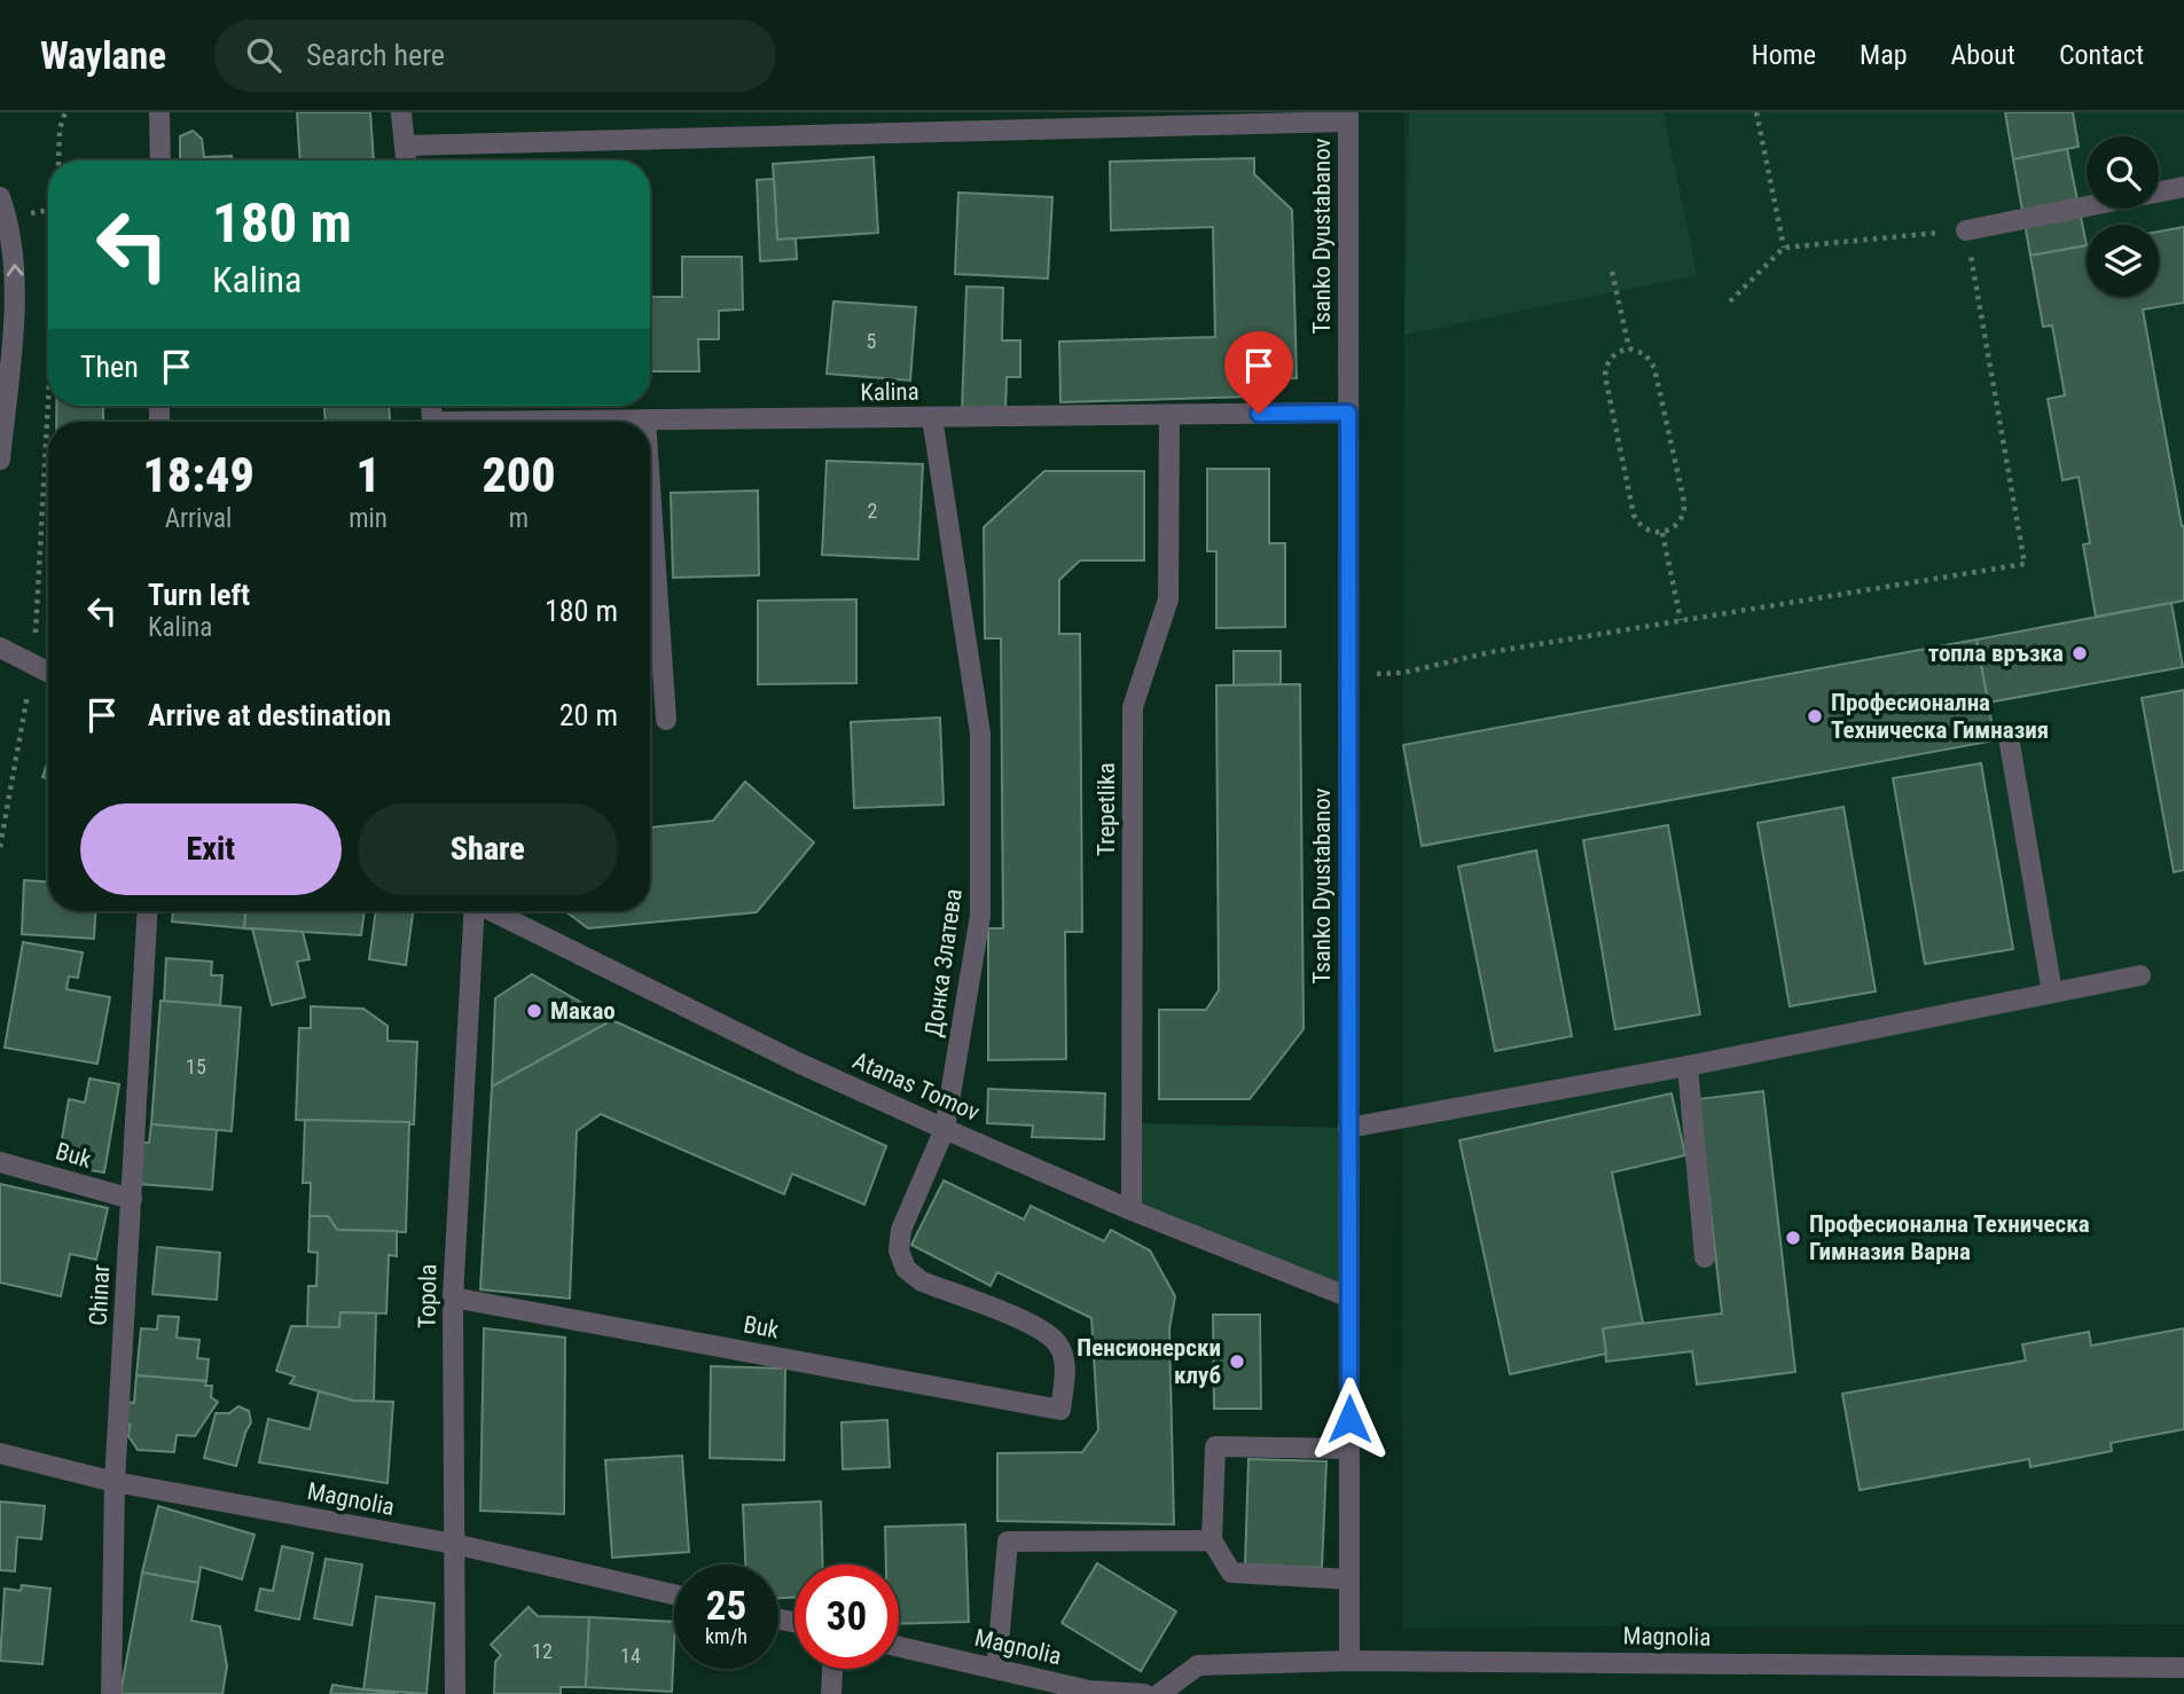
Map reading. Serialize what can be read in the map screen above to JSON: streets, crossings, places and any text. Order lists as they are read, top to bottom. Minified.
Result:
{"streets":{"street":["Tsanko Dyustabanov","Kalina","Trepetlika","Донка Златева","Atanas Tomov","Buk","Chinar","Topola","Magnolia"]},"crossings":[["Tsanko Dyustabanov","Kalina"],["Tsanko Dyustabanov","Atanas Tomov"],["Tsanko Dyustabanov","Magnolia"],["Kalina","Trepetlika"],["Kalina","Донка Златева"],["Trepetlika","Atanas Tomov"],["Донка Златева","Atanas Tomov"],["Донка Златева","Buk"],["Buk","Chinar"],["Buk","Topola"],["Chinar","Magnolia"],["Topola","Magnolia"]],"places":["топла връзка","Професионална Техническа Гимназия","Макао","Професионална Техническа Гимназия Варна","Пенсионерски клуб"],"house_numbers":["5","2","15","12","14"],"page":{"header":"Waylane","search":"Search here","nav":["Home","Map","About","Contact"],"turn":["180 m","Kalina"],"then":"Then","eta":["18:49","Arrival","1","min","200","m"],"list":[{"name":"Turn left","note":"Kalina","value":"180 m"},{"name":"Arrive at destination","value":"20 m"}],"buttons":["Exit","Share"],"speed":"25 km/h","limit":"30"}}
